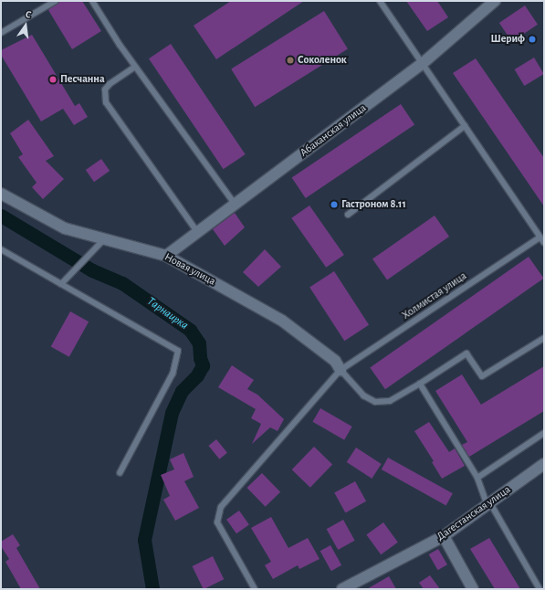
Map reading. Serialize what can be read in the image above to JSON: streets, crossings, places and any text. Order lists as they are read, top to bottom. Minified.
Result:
{"streets":{"street":["Абаканская улица","Новая улица","Дагестанская улица"],"lane":["Холмистая улица"]},"crossings":[["Абаканская улица","Новая улица"],["Новая улица","Холмистая улица"]],"water":["Тарнаирка"],"places":["Шериф","Соколенок","Песчанна","Гастроном 8.11"],"north":"top"}
